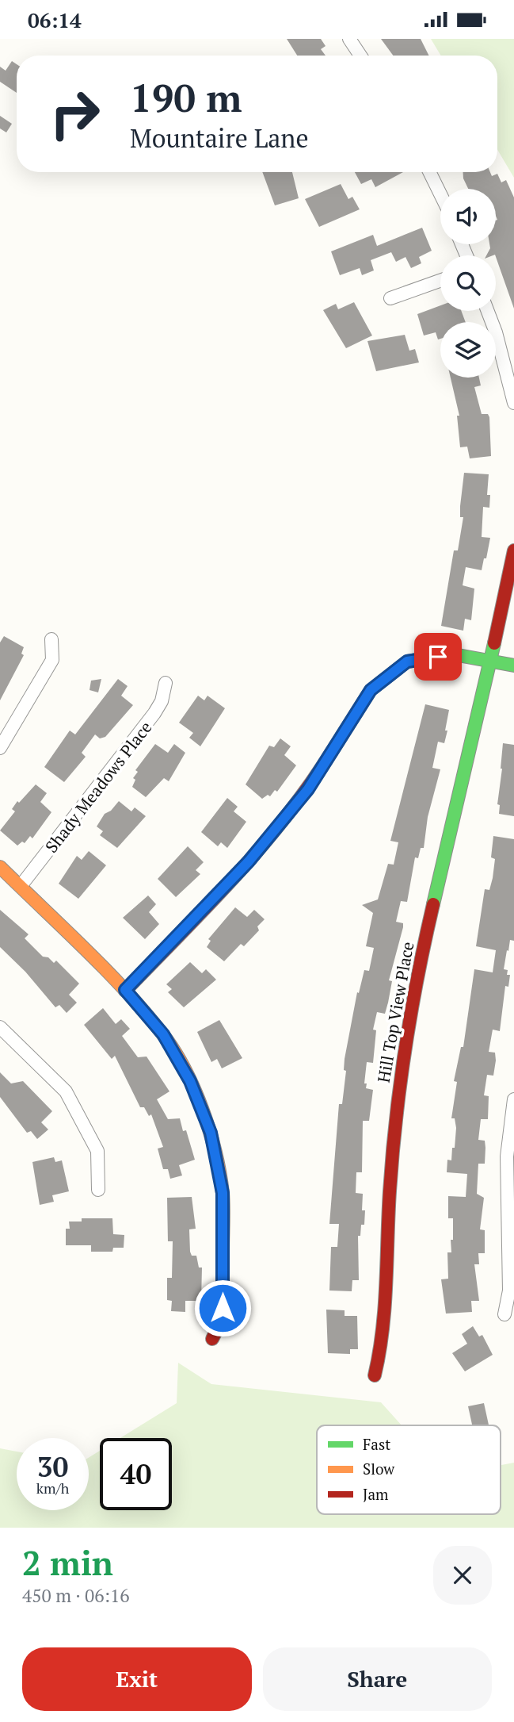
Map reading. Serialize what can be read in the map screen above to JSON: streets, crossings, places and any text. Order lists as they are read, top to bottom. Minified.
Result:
{"streets":{"street":["Shady Meadows Place","Hill Top View Place"]},"legend":["Fast","Slow","Jam"],"page":{"status":"06:14","turn":["190 m","Mountaire Lane"],"speed":"30 km/h","limit":"40","heading":["2 min","450 m · 06:16"],"buttons":["Exit","Share"]}}
